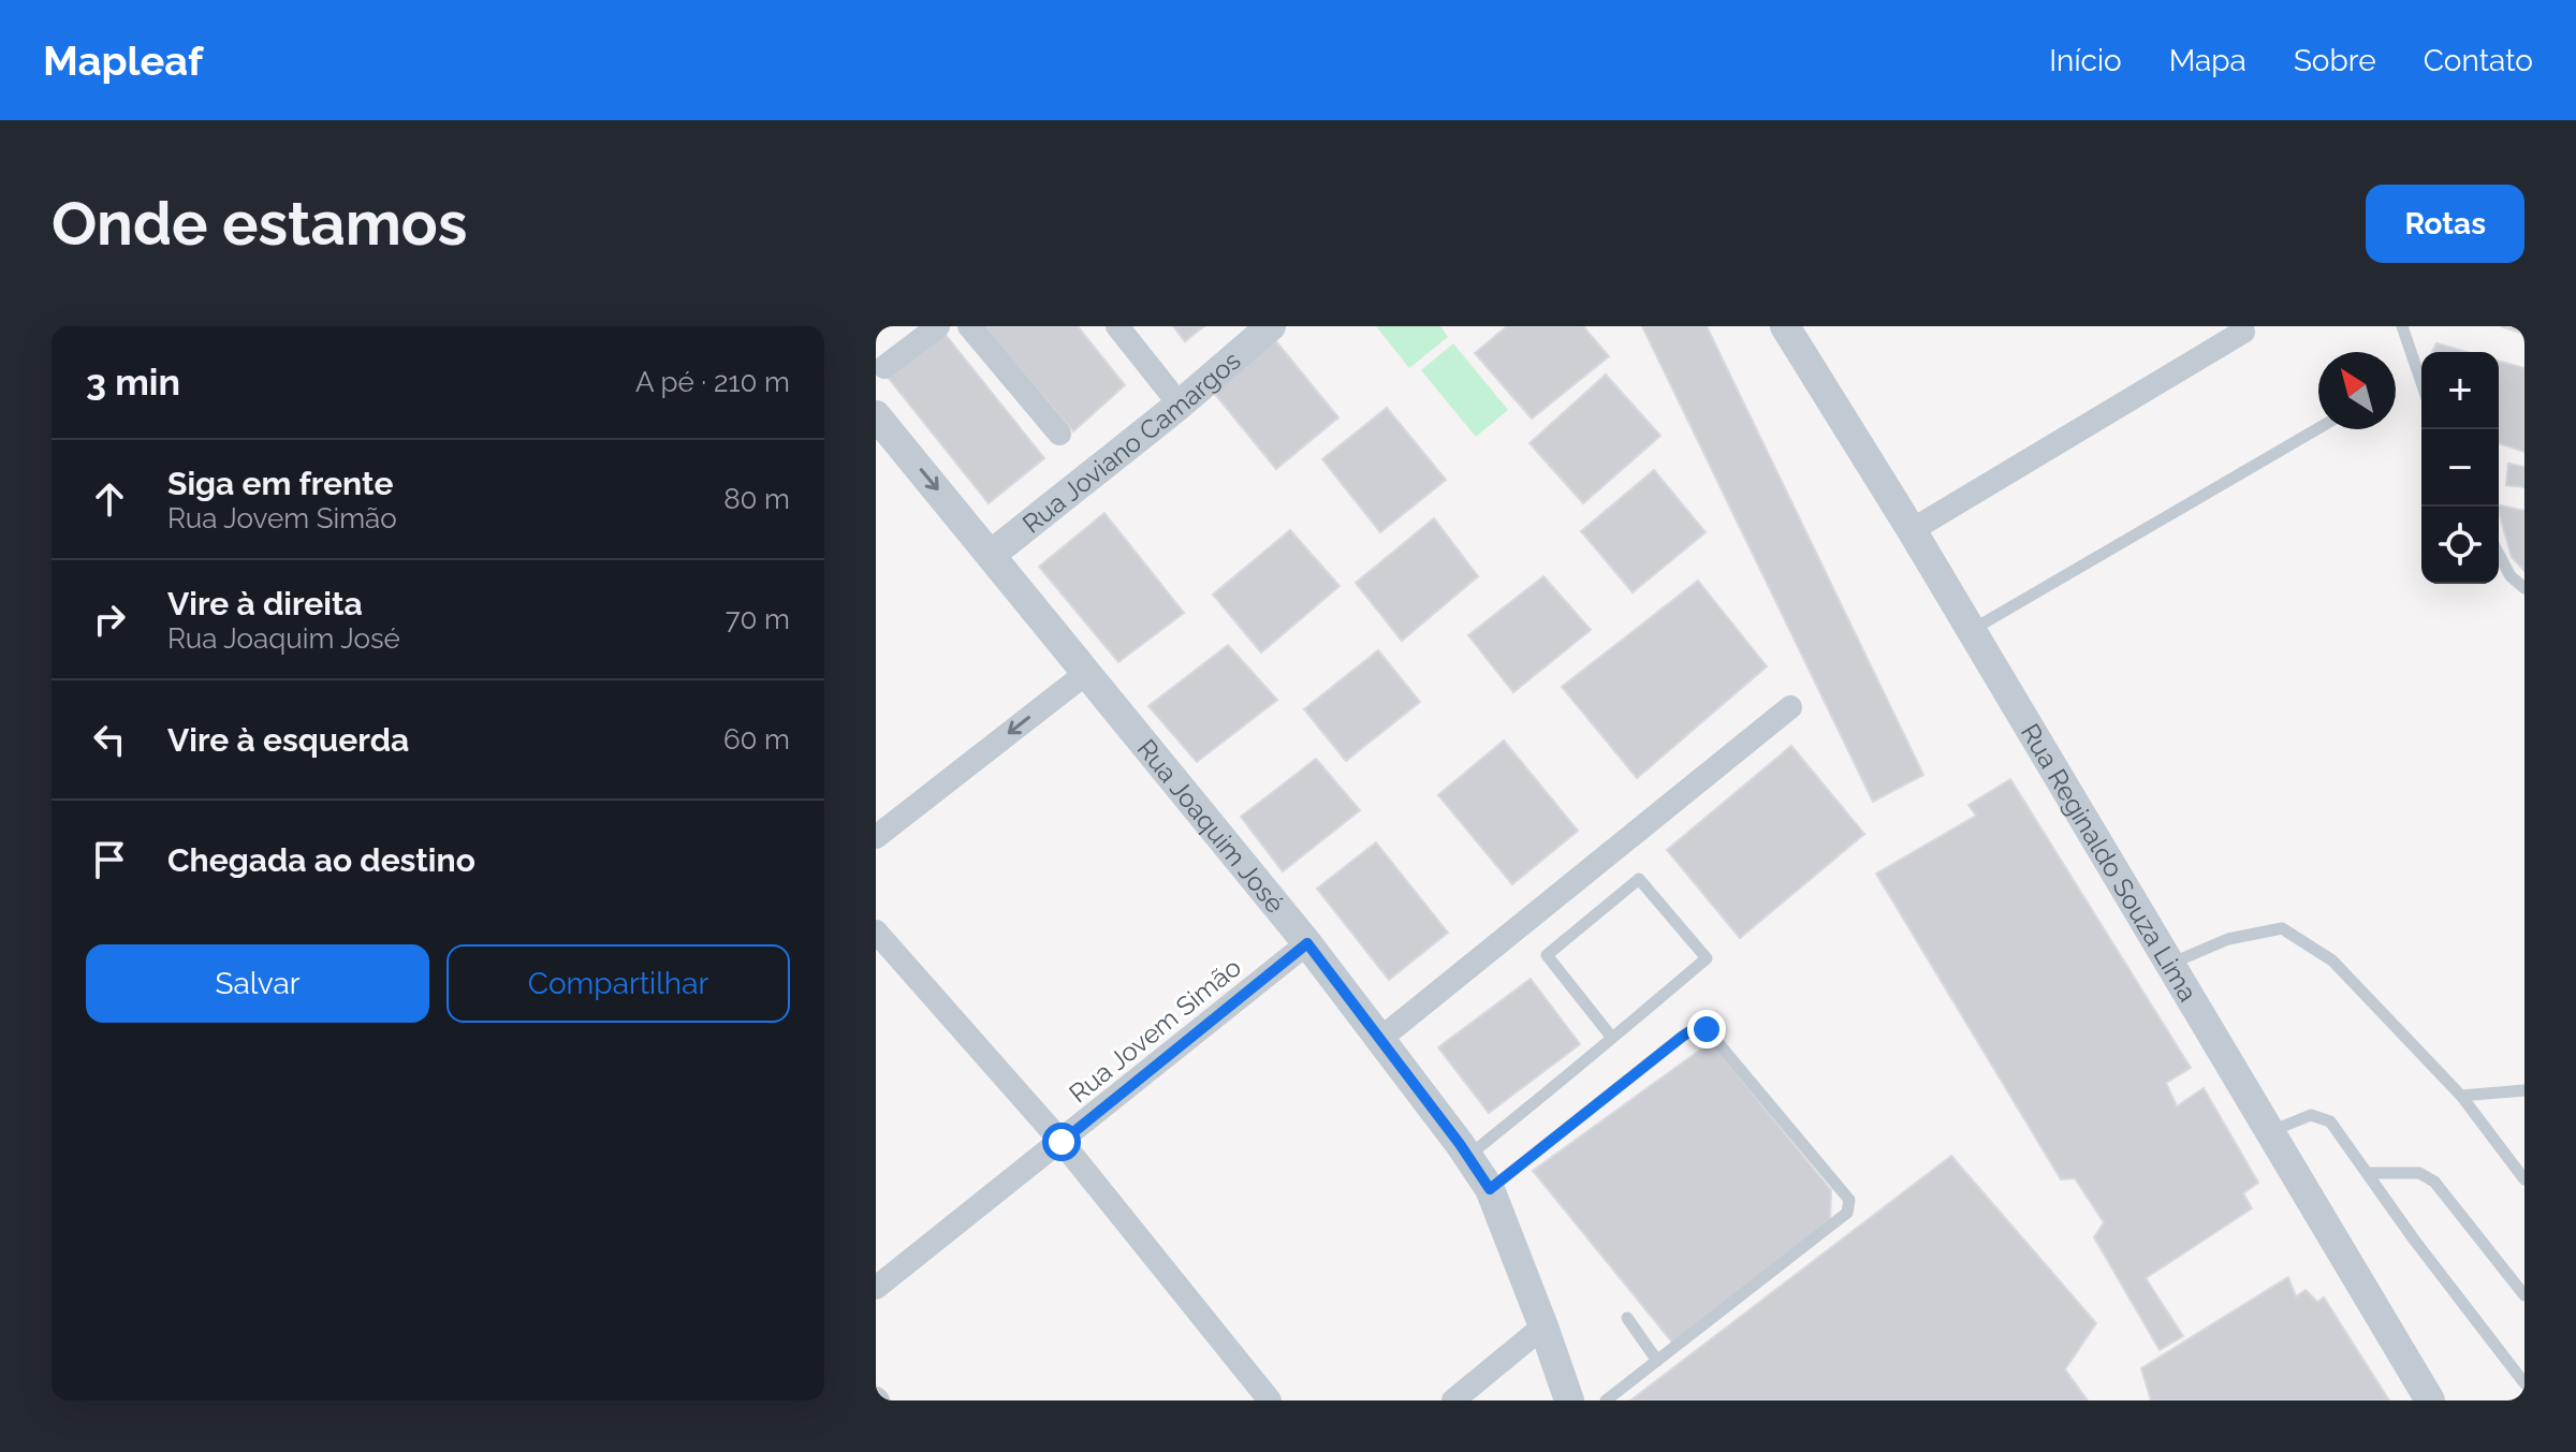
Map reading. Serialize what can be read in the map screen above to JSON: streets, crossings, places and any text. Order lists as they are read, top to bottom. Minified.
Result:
{"streets":{"street":["Rua Joviano Camargos","Rua Joaquim José","Rua Reginaldo Souza Lima","Rua Jovem Simão"]},"crossings":[["Rua Joviano Camargos","Rua Joaquim José"],["Rua Joaquim José","Rua Jovem Simão"]],"north":"top left","page":{"header":"Mapleaf","nav":["Início","Mapa","Sobre","Contato"],"buttons":["Rotas",["Salvar","Compartilhar"]],"title":"Onde estamos","heading":["3 min","A pé · 210 m"],"map_buttons":["+","−"],"list":[["Siga em frente","Rua Jovem Simão","80 m"],["Vire à direita","Rua Joaquim José","70 m"],["Vire à esquerda","60 m"],"Chegada ao destino"]}}
